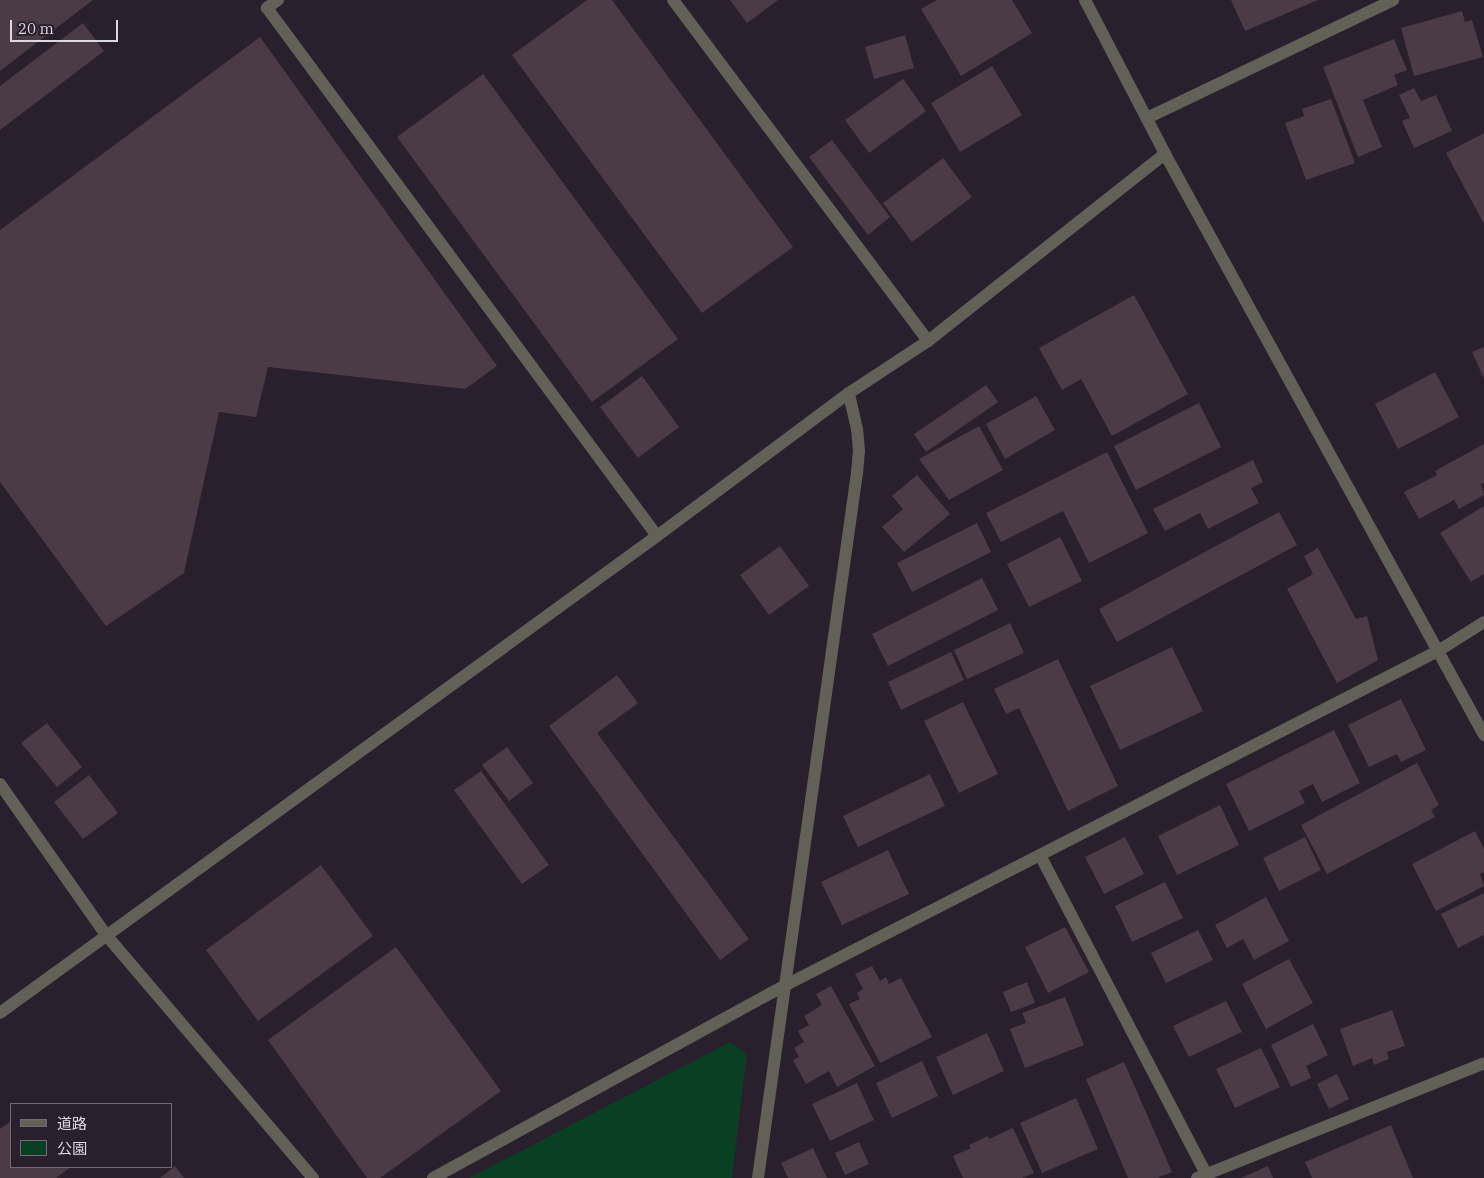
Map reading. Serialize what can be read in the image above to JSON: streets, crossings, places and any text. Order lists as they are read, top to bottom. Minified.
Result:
{"legend":["道路","公園"],"scale_bar":"20 m"}
